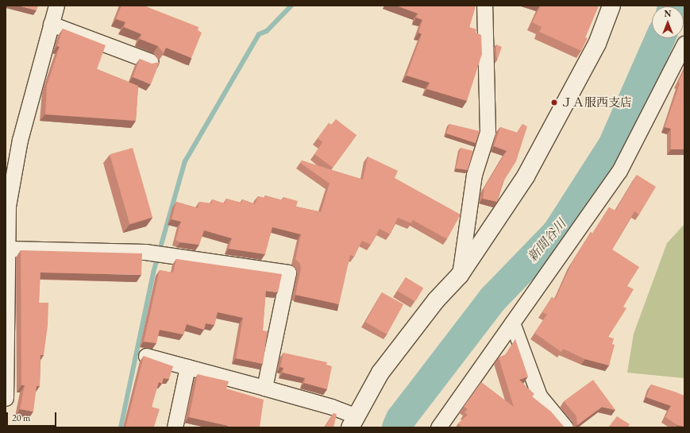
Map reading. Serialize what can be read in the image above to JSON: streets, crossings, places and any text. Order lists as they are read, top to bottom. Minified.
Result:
{"water":["新間谷川"],"places":["ＪＡ服西支店"],"scale_bar":"20 m","north":"top"}
